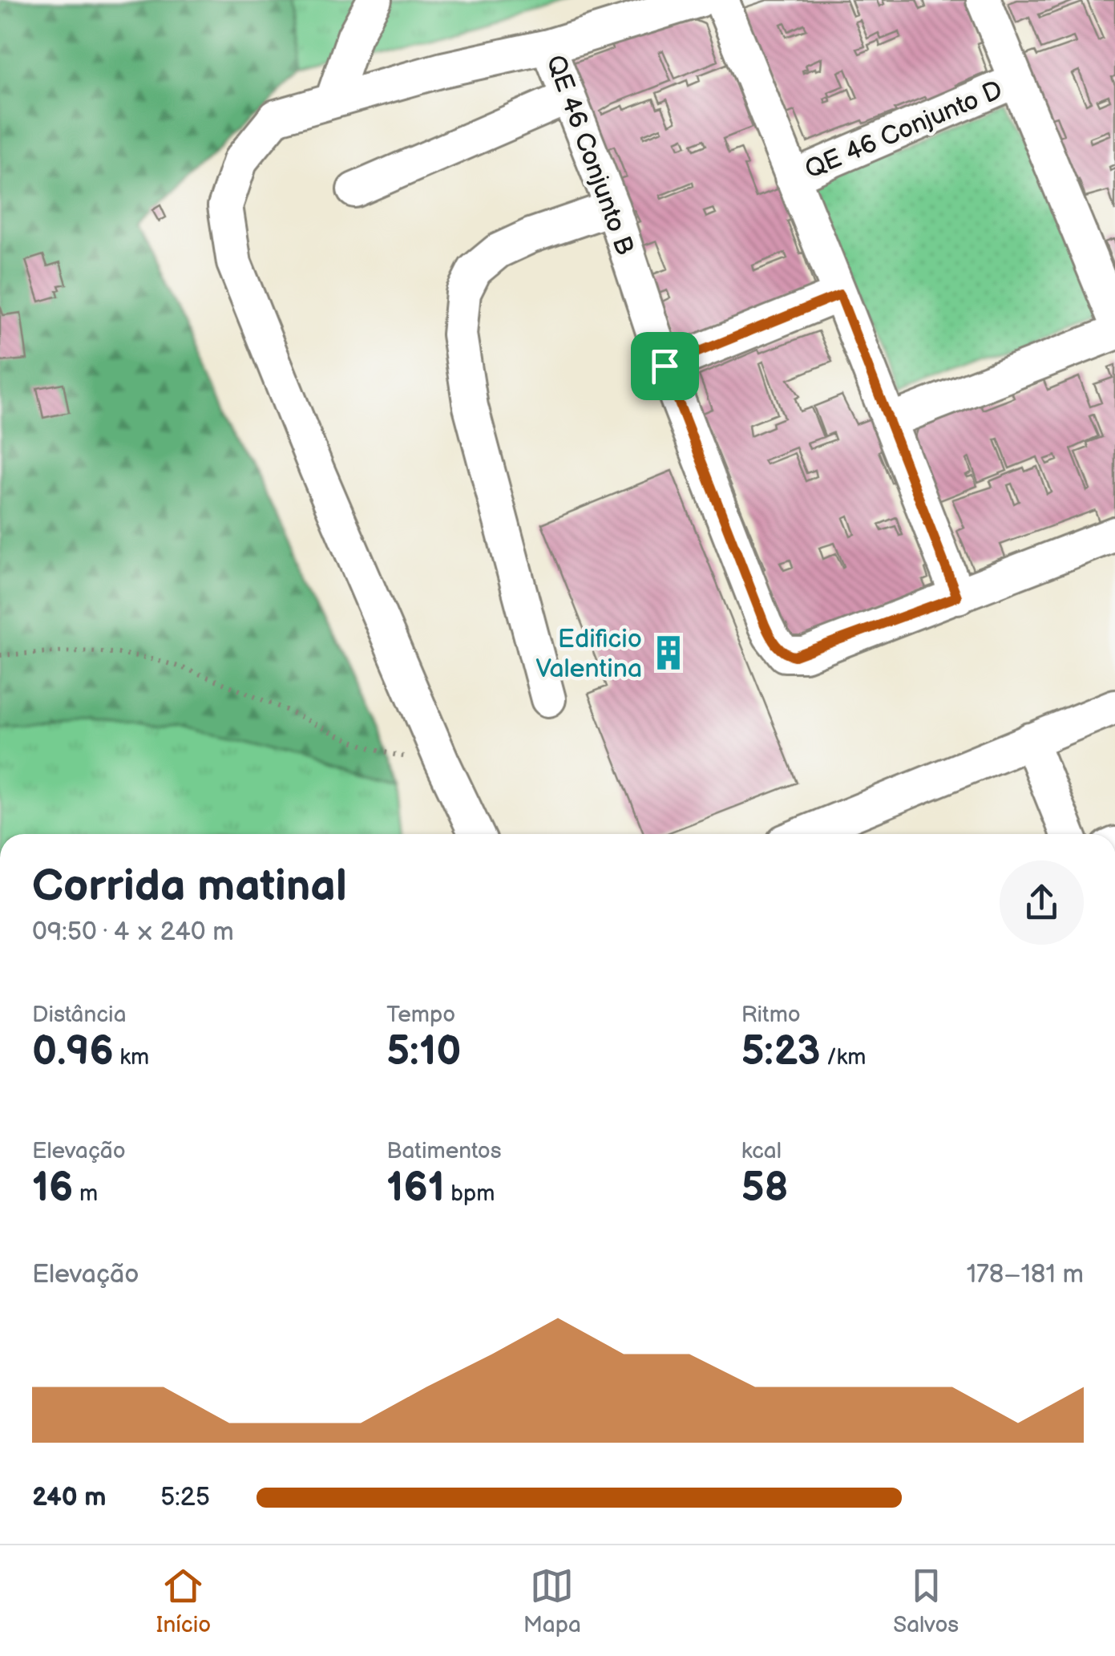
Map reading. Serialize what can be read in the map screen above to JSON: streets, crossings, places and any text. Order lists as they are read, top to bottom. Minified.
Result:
{"streets":{"street":["QE 46 Conjunto D","QE 46 Conjunto B"]},"places":{"building":["Edificio Valentina"]},"page":{"heading":["Corrida matinal","09:50 · 4 × 240 m"],"stats":[["Distância","0.96 km"],["Tempo","5:10"],["Ritmo","5:23 /km"],["Elevação","16 m"],["Batimentos","161 bpm"],["kcal","58"]],"chart":["Elevação","178–181 m"],"list":[{"name":"240 m","note":"5:25"}],"tabs":["Início","Mapa","Salvos"]}}
